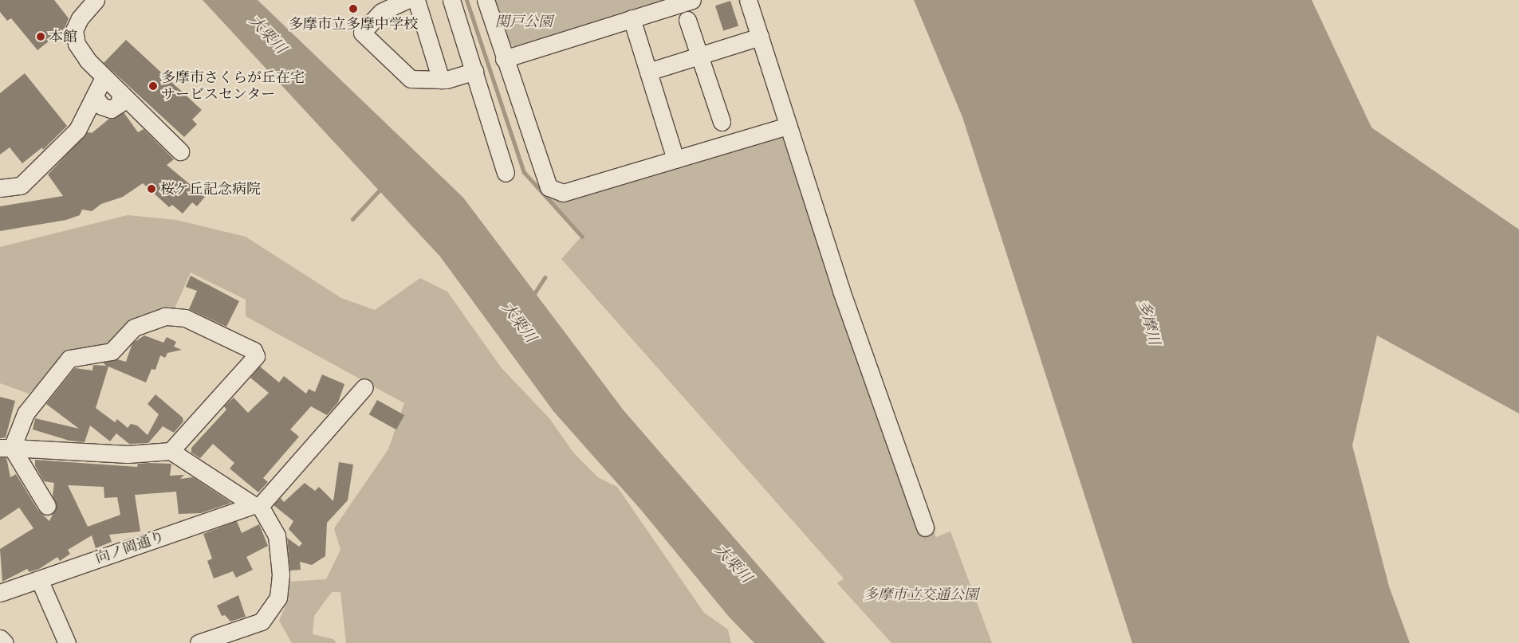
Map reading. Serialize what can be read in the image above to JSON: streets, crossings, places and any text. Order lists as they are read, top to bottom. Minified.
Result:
{"streets":{"street":["向ノ岡通り"]},"water":["大栗川","多摩川"],"parks":["関戸公園","多摩市立交通公園"],"places":["多摩市立多摩中学校","本館","多摩市さくらが丘在宅 サービスセンター","桜ケ丘記念病院"]}
